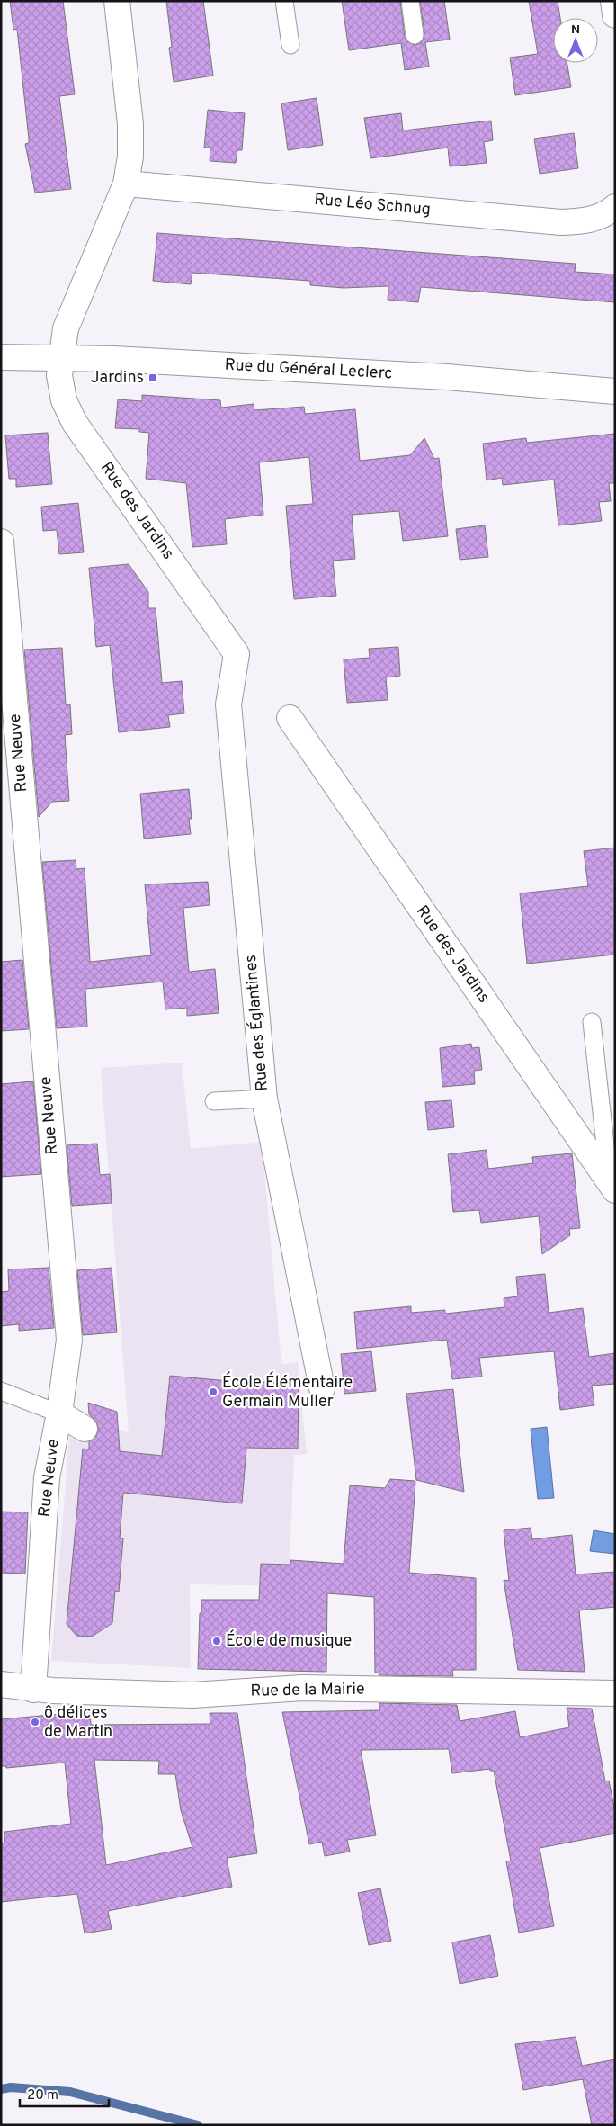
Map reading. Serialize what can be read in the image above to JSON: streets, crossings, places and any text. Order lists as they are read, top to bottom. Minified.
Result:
{"streets":{"street":["Rue Léo Schnug","Rue du Général Leclerc","Rue des Jardins","Rue Neuve","Rue des Églantines","Rue de la Mairie"]},"crossings":[["Rue Léo Schnug","Rue des Jardins"],["Rue du Général Leclerc","Rue des Jardins"],["Rue des Jardins","Rue des Églantines"],["Rue Neuve","Rue de la Mairie"]],"places":{"transit":["Jardins"],"other":["École Élémentaire Germain Muller","École de musique","ô délices de Martin"]},"scale_bar":"20 m","north":"top"}
